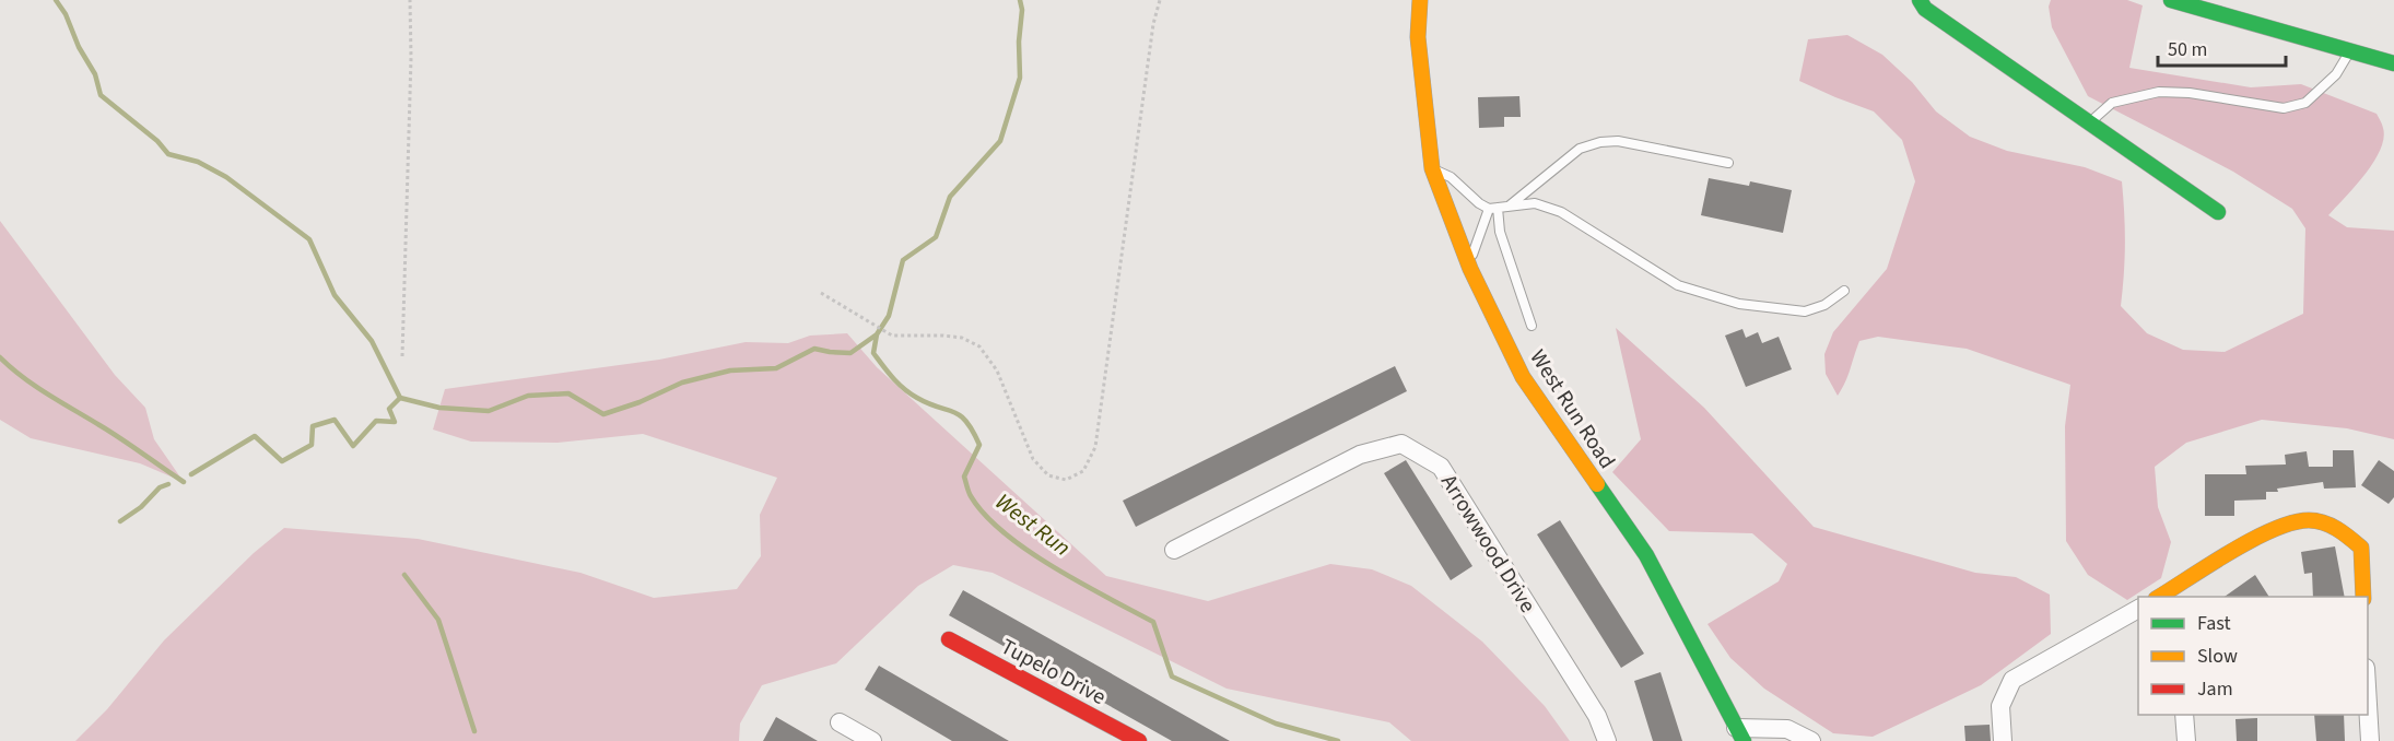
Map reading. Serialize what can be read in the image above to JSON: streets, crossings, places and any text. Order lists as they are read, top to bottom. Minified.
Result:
{"streets":{"street":["West Run Road","Arrowwood Drive","Tupelo Drive"]},"water":["West Run"],"legend":["Fast","Slow","Jam"],"scale_bar":"50 m"}
